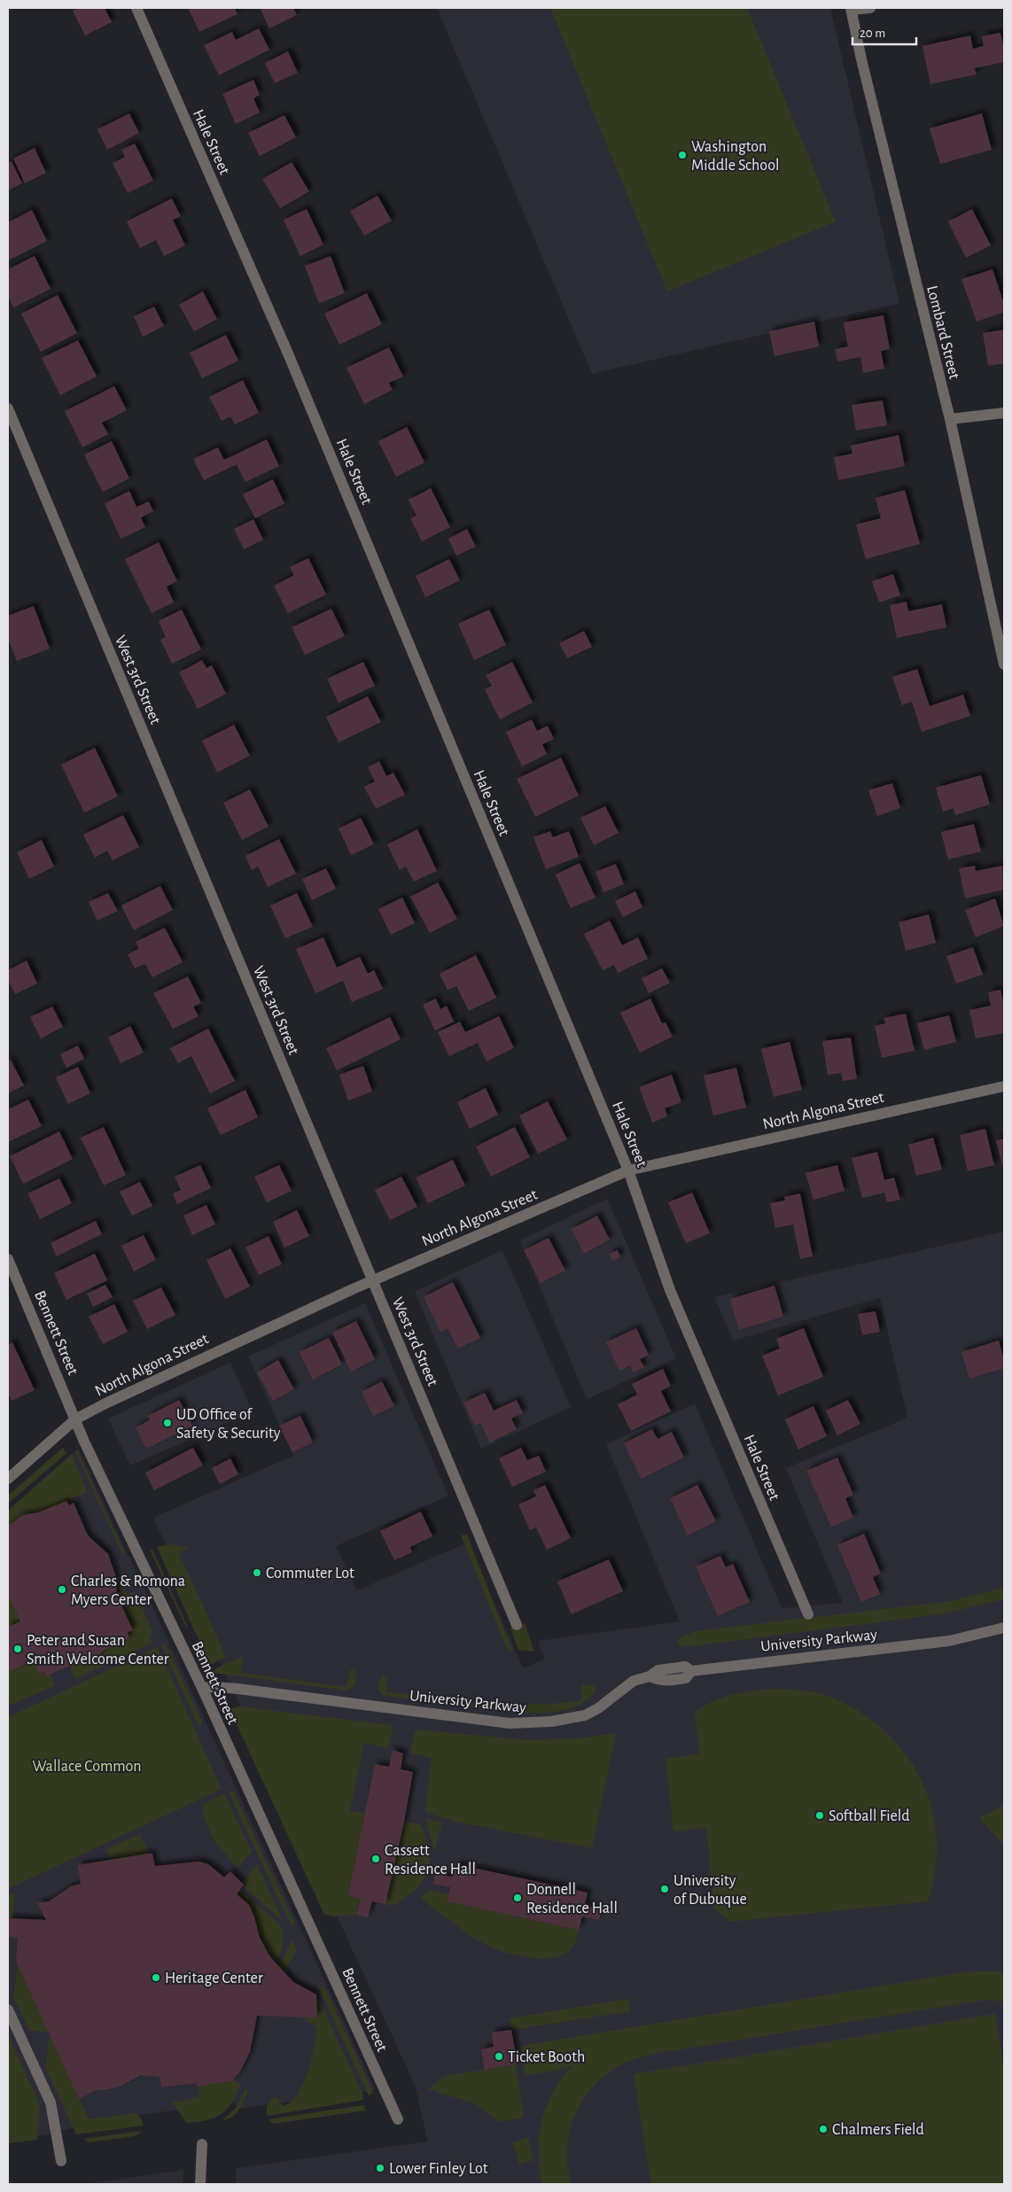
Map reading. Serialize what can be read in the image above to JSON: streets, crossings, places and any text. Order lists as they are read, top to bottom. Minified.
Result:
{"streets":{"street":["Hale Street","Lombard Street","West 3rd Street","North Algona Street","Bennett Street","University Parkway"]},"crossings":[["Hale Street","North Algona Street"],["West 3rd Street","North Algona Street"],["North Algona Street","Bennett Street"],["Bennett Street","University Parkway"]],"parks":["Wallace Common"],"places":["Washington Middle School","UD Office of Safety & Security","Commuter Lot","Charles & Romona Myers Center","Peter and Susan Smith Welcome Center","Softball Field","Cassett Residence Hall","University of Dubuque","Donnell Residence Hall","Heritage Center","Ticket Booth","Chalmers Field","Lower Finley Lot"],"scale_bar":"20 m"}
